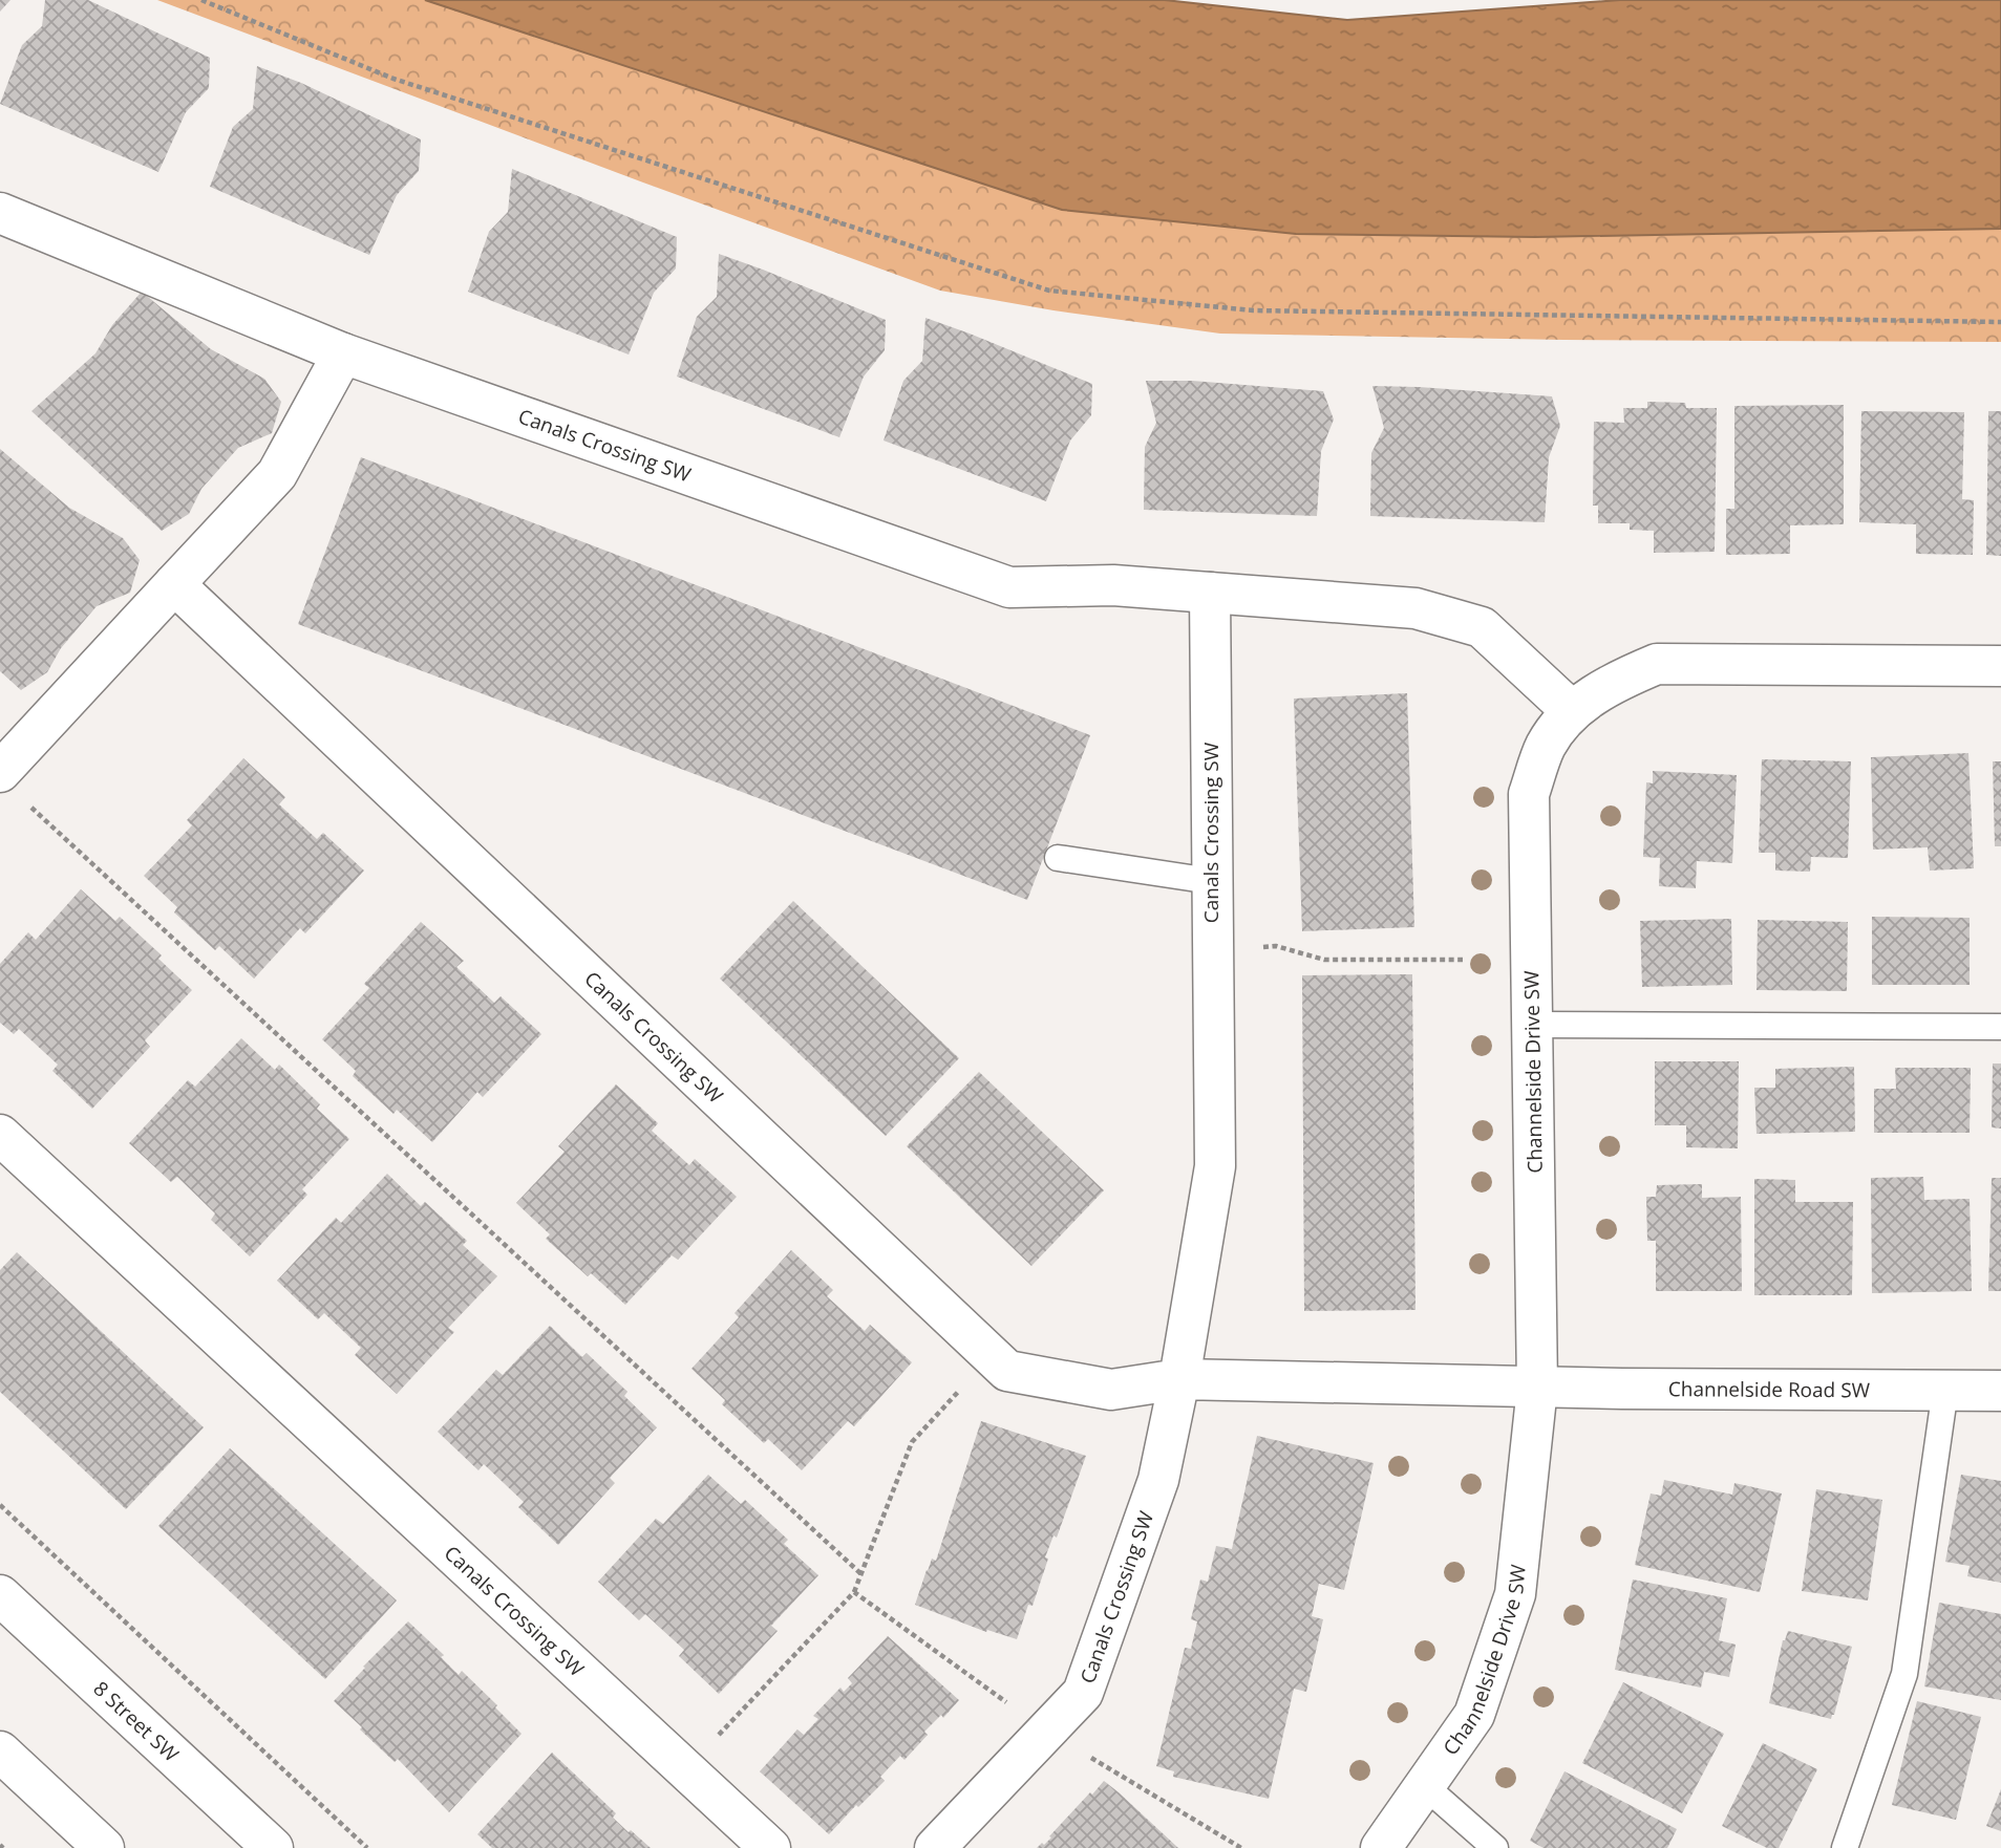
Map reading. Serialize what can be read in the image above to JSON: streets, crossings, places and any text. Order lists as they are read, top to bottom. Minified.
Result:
{"streets":{"street":["Canals Crossing SW","Channelside Drive SW","Channelside Road SW","8 Street SW"]},"crossings":[["Canals Crossing SW","Channelside Drive SW"],["Canals Crossing SW","Channelside Road SW"],["Channelside Drive SW","Channelside Road SW"]]}
